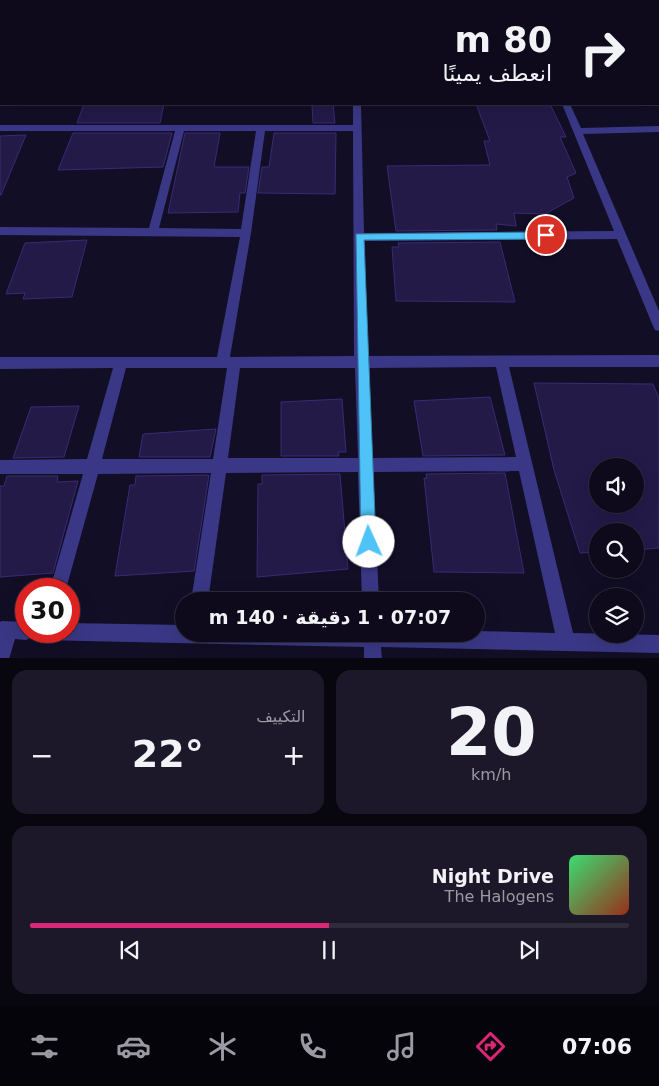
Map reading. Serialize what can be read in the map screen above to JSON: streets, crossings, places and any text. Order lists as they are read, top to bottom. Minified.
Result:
{"page":{"turn":["80 m","انعطف يمينًا"],"limit":"30","trip":"07:07 · 1 دقيقة · 140 m","tile":[["20","km/h"],"التكييف"],"heat":["−","22°","+"],"song":["Night Drive","The Halogens"],"tabs":"07:06"}}
